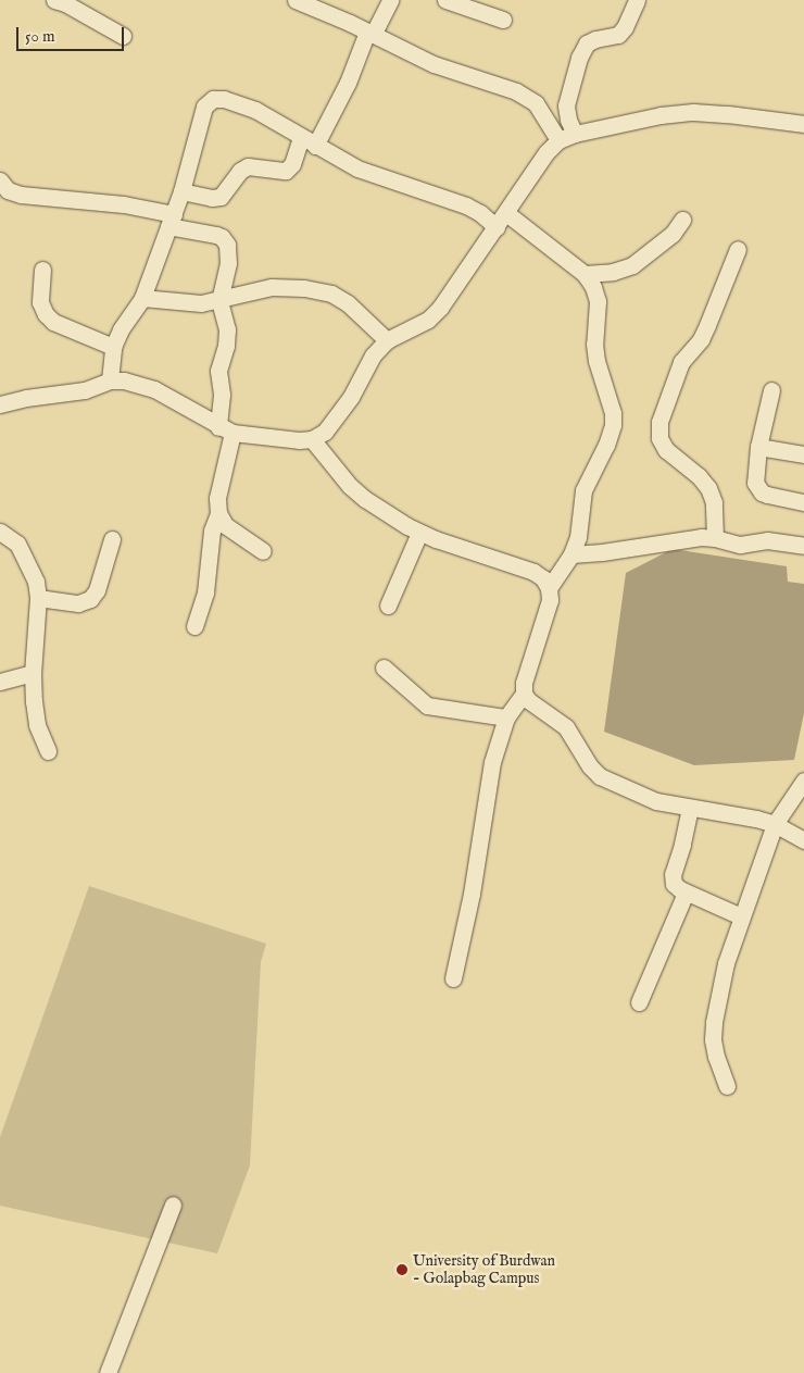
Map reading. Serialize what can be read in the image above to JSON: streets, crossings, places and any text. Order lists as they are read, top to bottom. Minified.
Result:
{"places":["University of Burdwan - Golapbag Campus"],"scale_bar":"50 m"}
